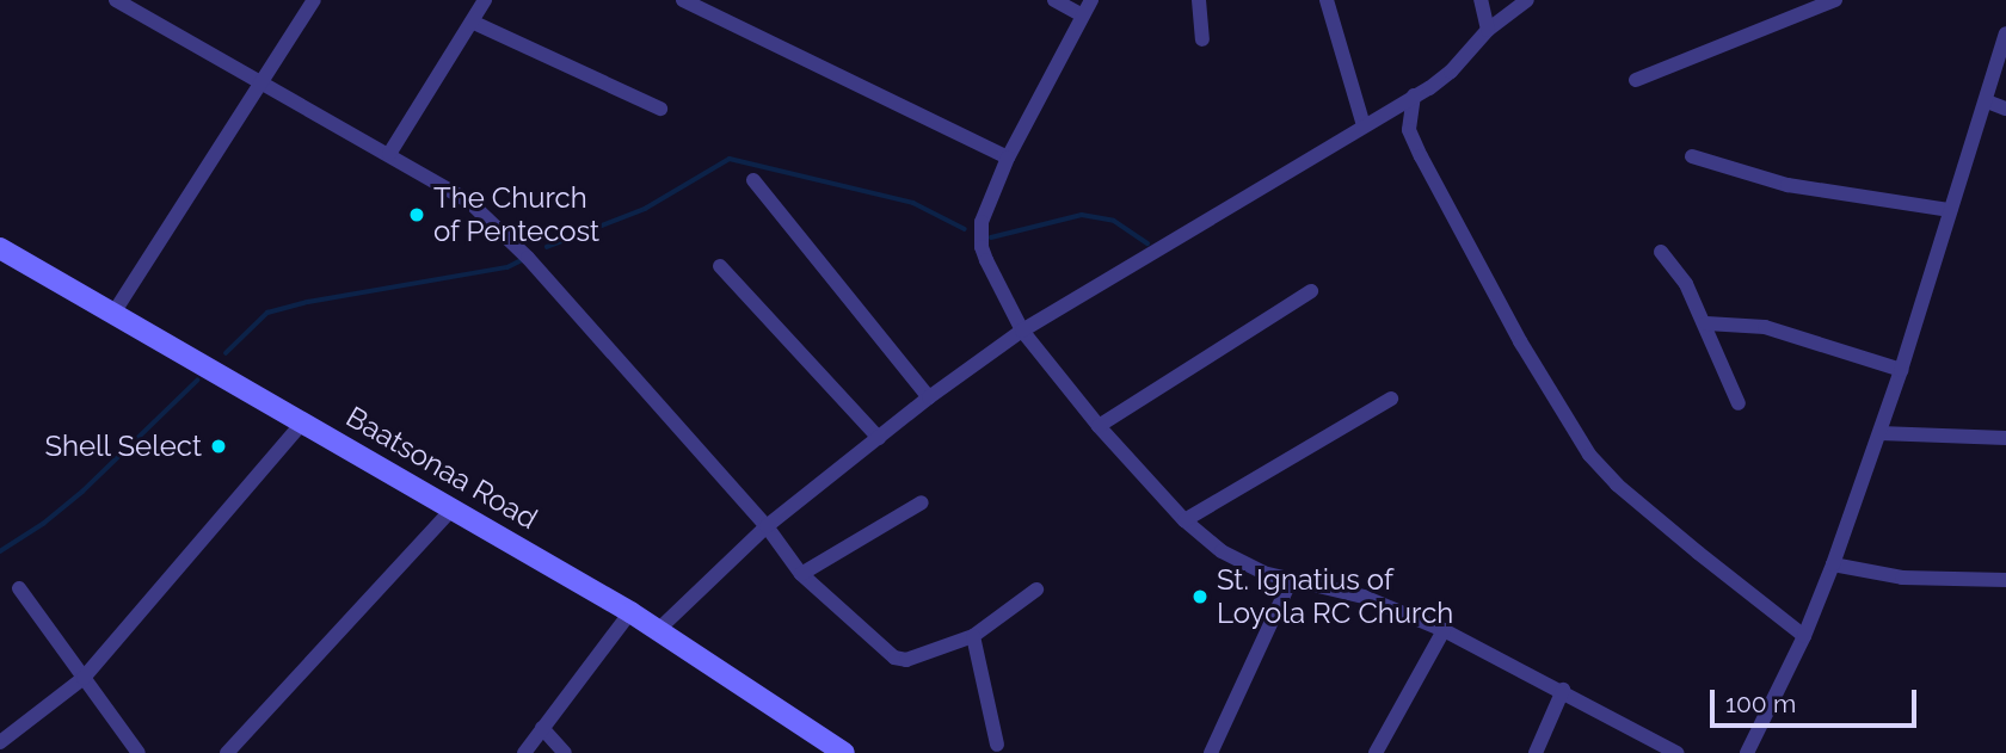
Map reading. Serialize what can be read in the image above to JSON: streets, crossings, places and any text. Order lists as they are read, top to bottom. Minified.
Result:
{"streets":{"street":["Baatsonaa Road"]},"places":["The Church of Pentecost","Shell Select","St. Ignatius of Loyola RC Church"],"scale_bar":"100 m"}
